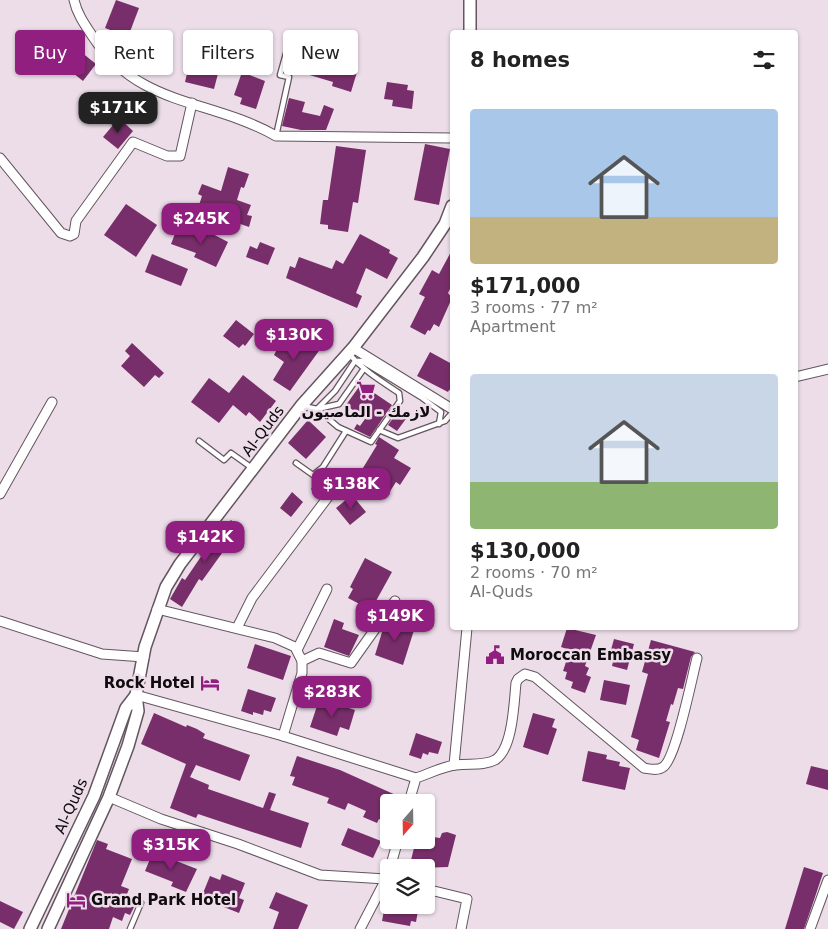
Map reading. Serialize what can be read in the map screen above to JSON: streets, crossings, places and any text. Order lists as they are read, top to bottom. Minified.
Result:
{"streets":{"street":["Al-Quds"]},"places":{"supermarket":["لازمك - الماصيون"],"public building":["Moroccan Embassy"],"hotel":["Rock Hotel","Grand Park Hotel"]},"north":"bottom","page":{"chip":["Buy","Rent","Filters","New"],"heading":"8 homes","list":[{"name":"$171,000","note":"3 rooms · 77 m² · Apartment"},{"name":"$130,000","note":"2 rooms · 70 m² · Al-Quds"}],"price":["$171K","$245K","$130K","$138K","$142K","$149K","$283K","$315K"]}}
